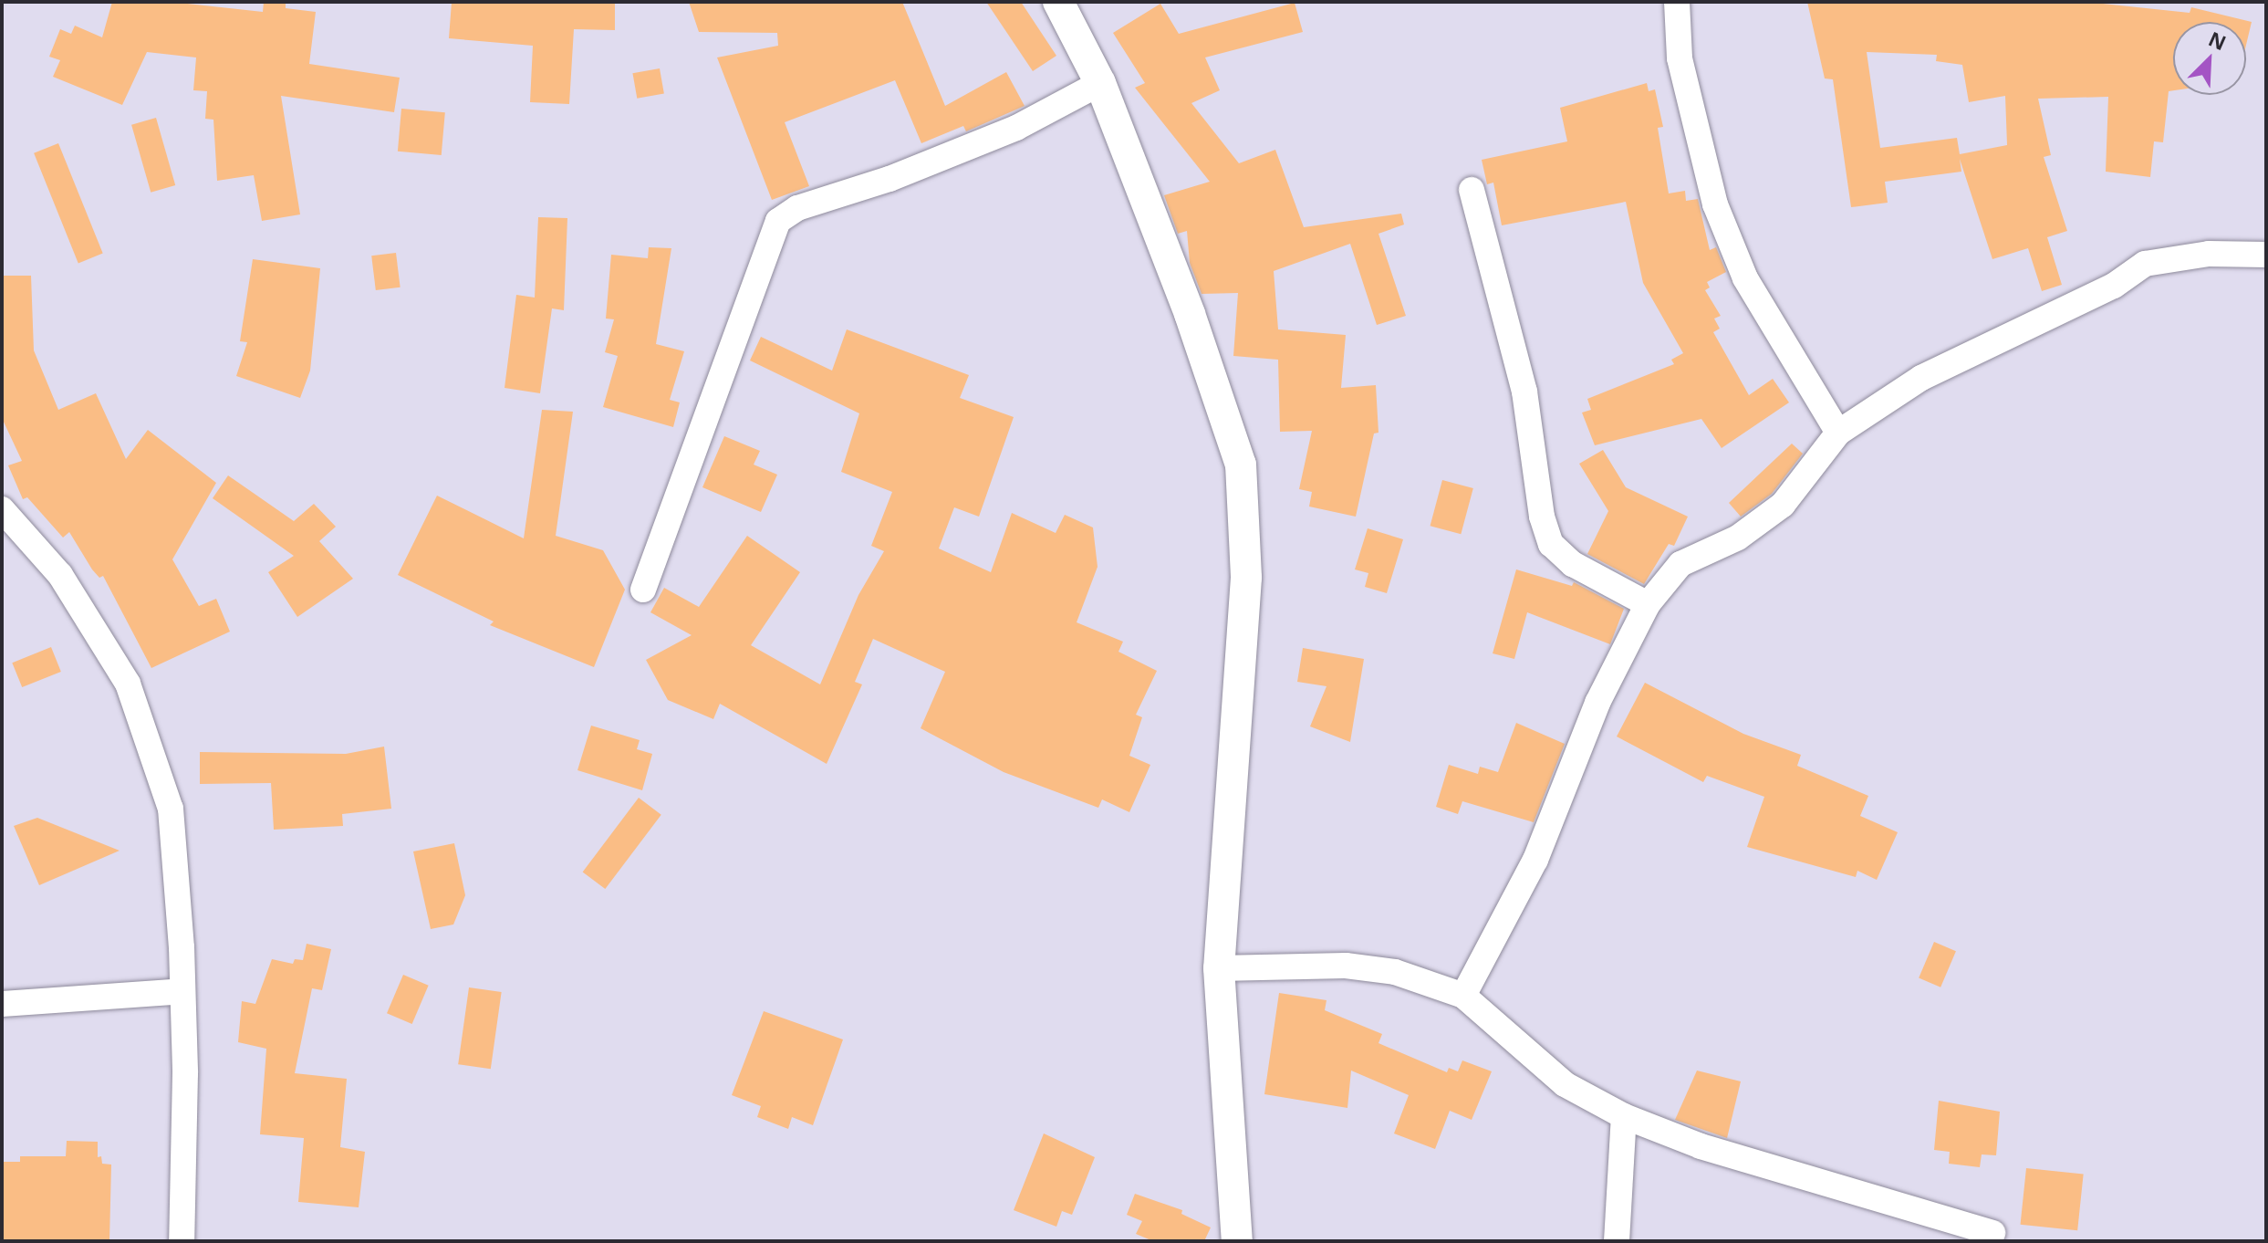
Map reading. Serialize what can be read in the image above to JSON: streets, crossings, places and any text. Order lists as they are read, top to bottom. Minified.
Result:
{"north":"top right"}
